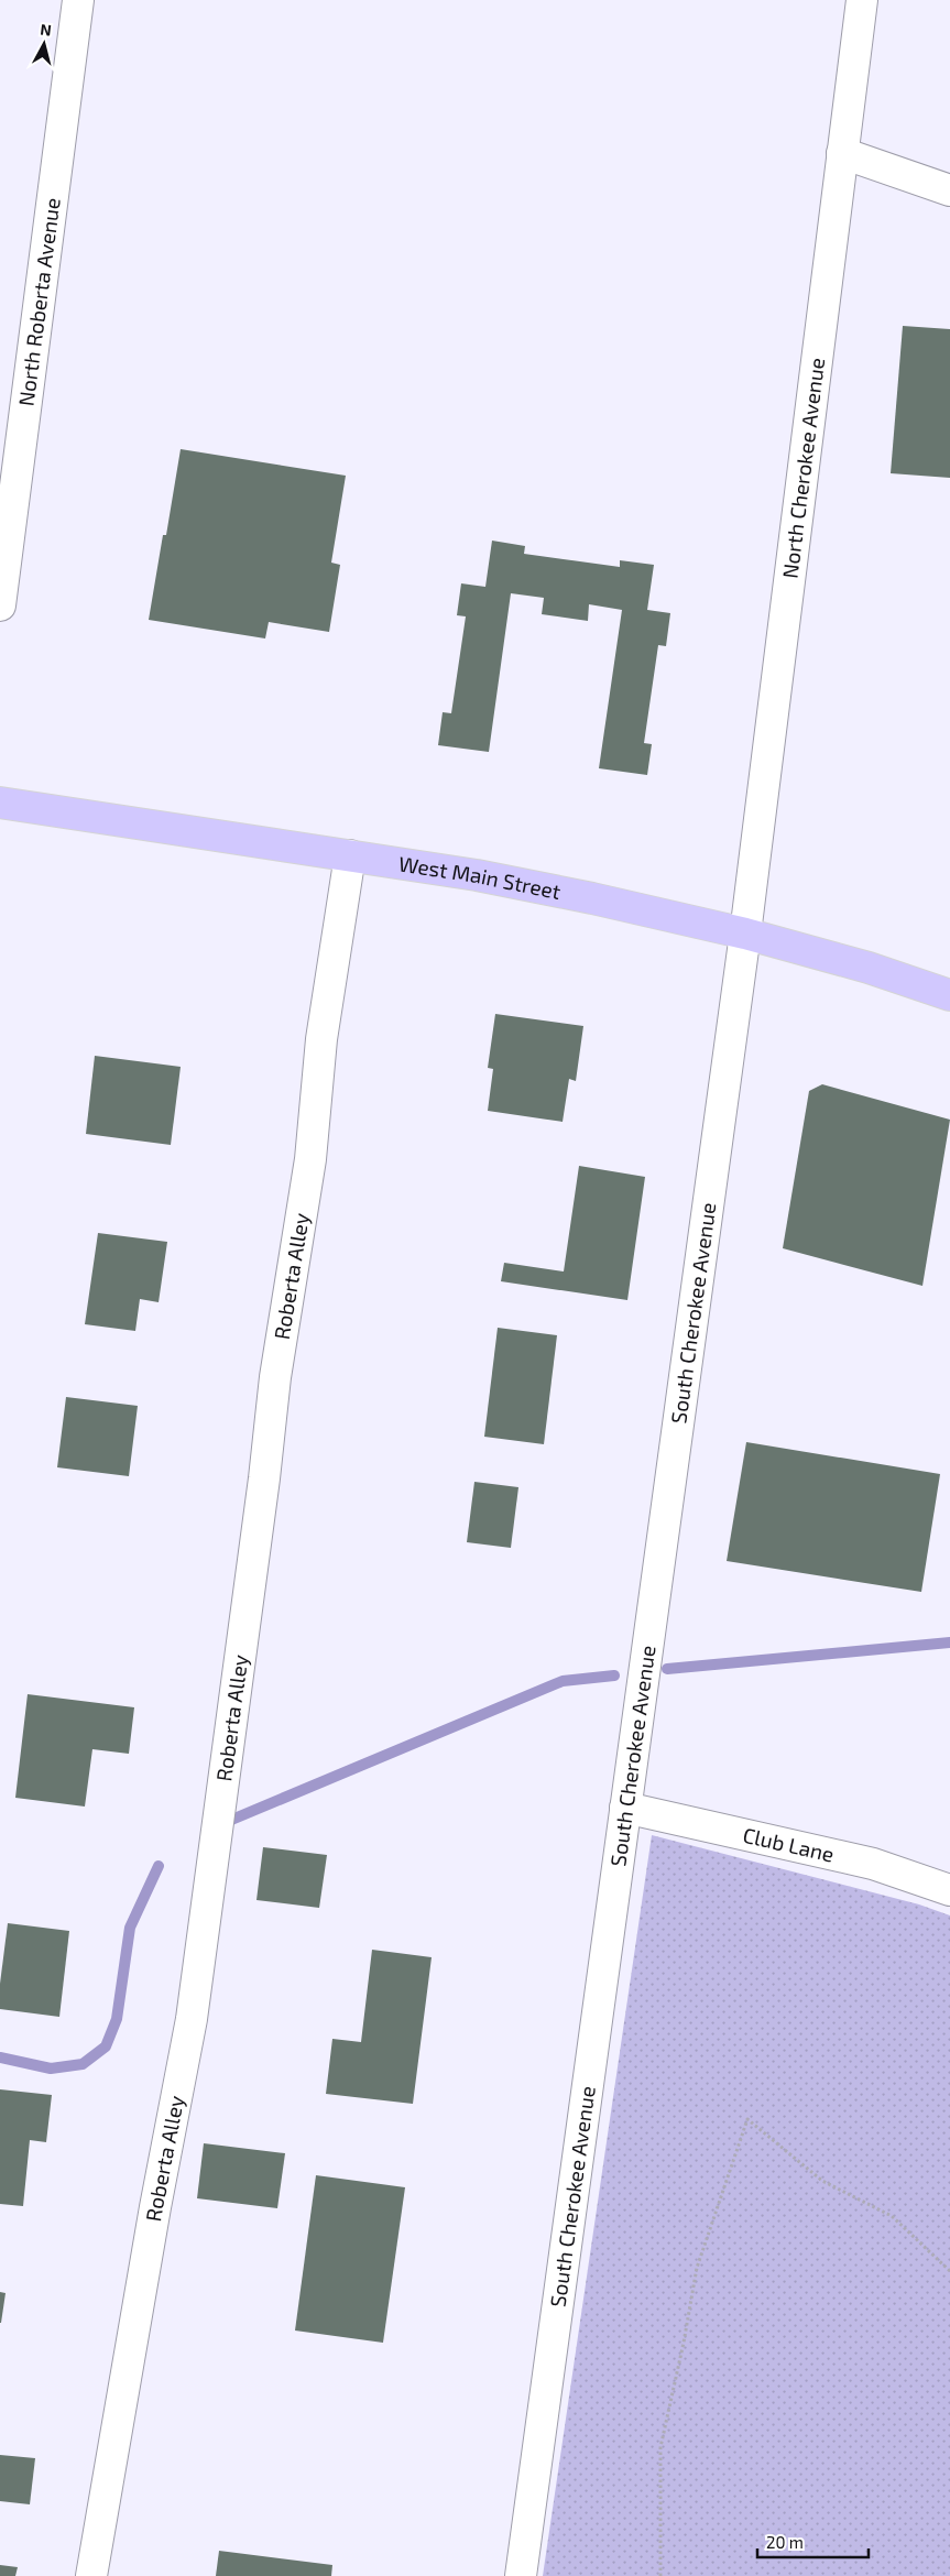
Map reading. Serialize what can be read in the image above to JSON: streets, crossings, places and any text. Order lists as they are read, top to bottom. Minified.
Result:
{"streets":{"main road":["West Main Street"],"street":["North Roberta Avenue","North Cherokee Avenue","Roberta Alley","South Cherokee Avenue","Club Lane"]},"crossings":[["North Cherokee Avenue","West Main Street"],["North Cherokee Avenue","South Cherokee Avenue"],["West Main Street","Roberta Alley"],["West Main Street","South Cherokee Avenue"],["South Cherokee Avenue","Club Lane"]],"scale_bar":"20 m","north":"top"}
